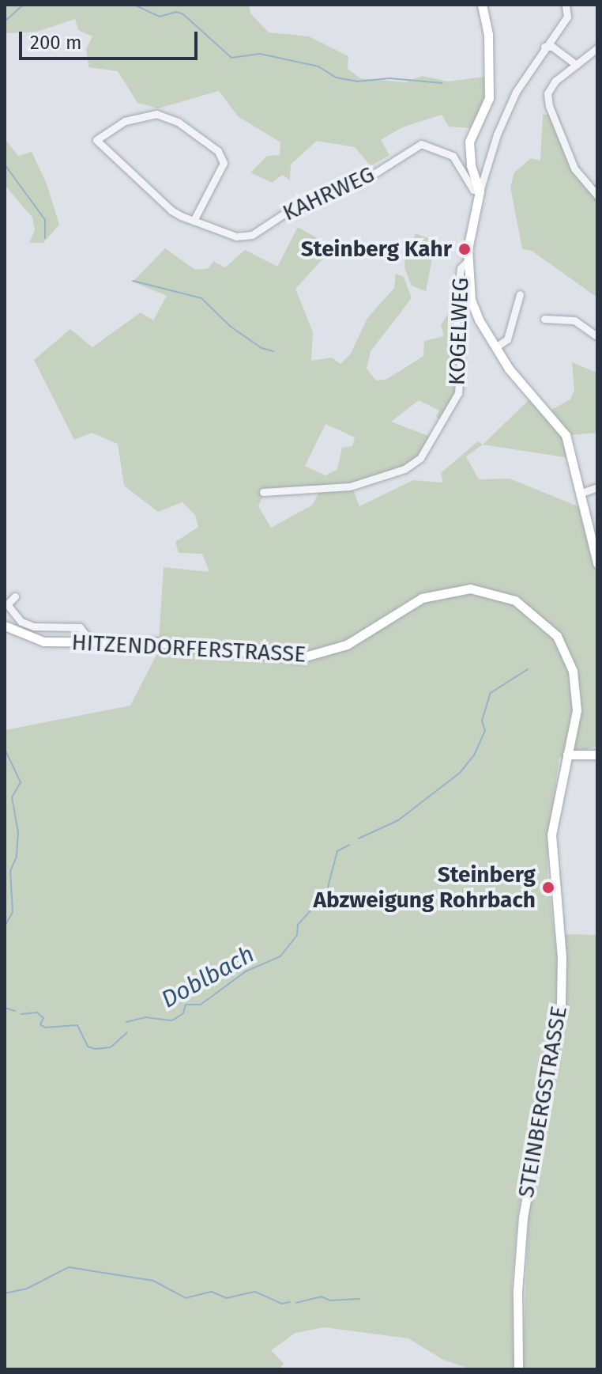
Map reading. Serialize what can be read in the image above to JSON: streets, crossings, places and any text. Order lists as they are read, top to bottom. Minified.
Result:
{"streets":{"main road":["HITZENDORFERSTRASSE","STEINBERGSTRASSE"],"street":["KAHRWEG","KOGELWEG"]},"crossings":[["HITZENDORFERSTRASSE","STEINBERGSTRASSE"]],"water":["Doblbach"],"places":["Steinberg Kahr","Steinberg Abzweigung Rohrbach"],"scale_bar":"200 m"}
